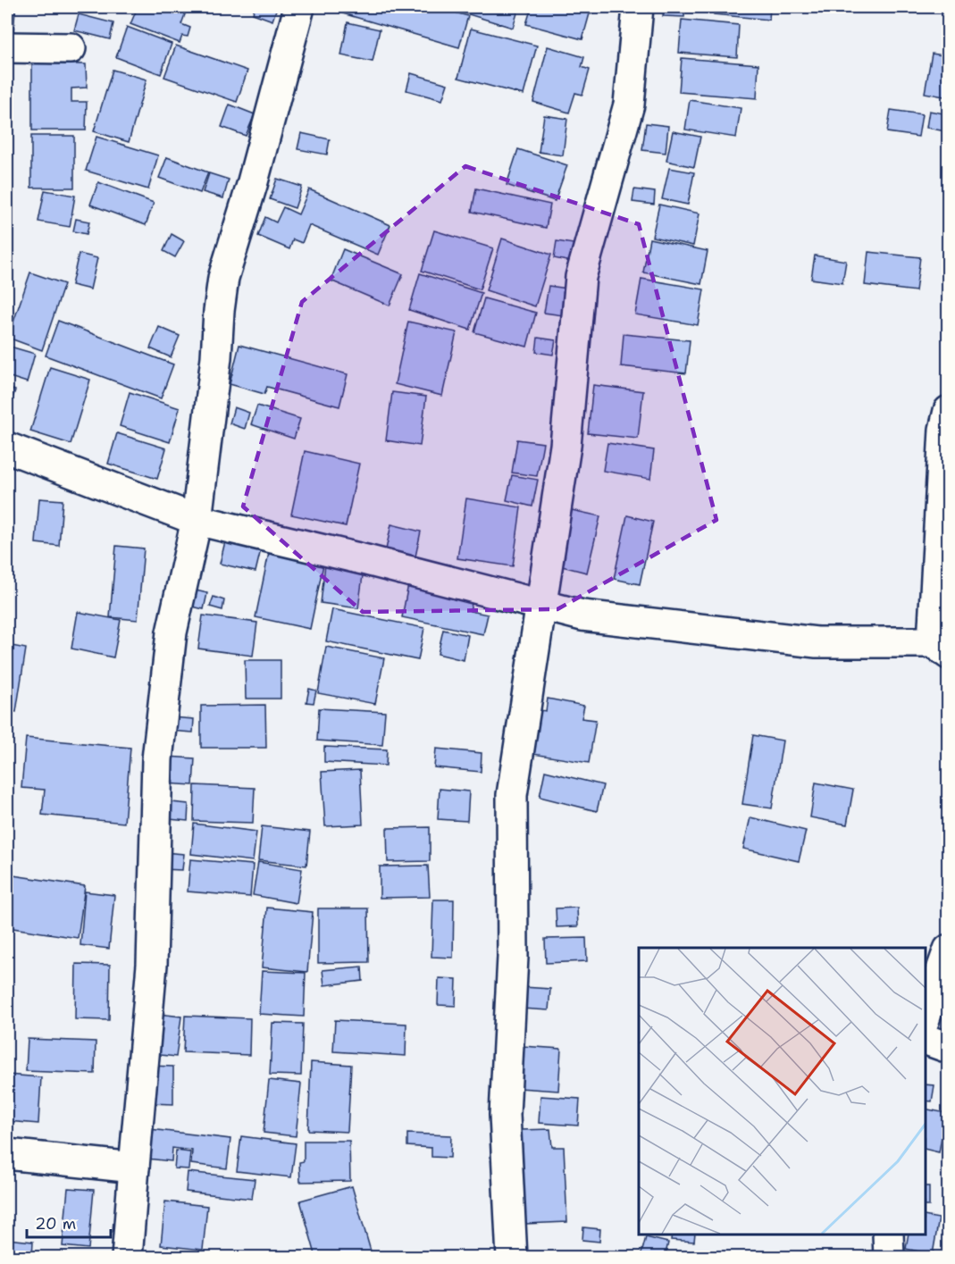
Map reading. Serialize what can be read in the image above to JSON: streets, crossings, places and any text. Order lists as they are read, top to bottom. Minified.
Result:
{"scale_bar":"20 m"}
